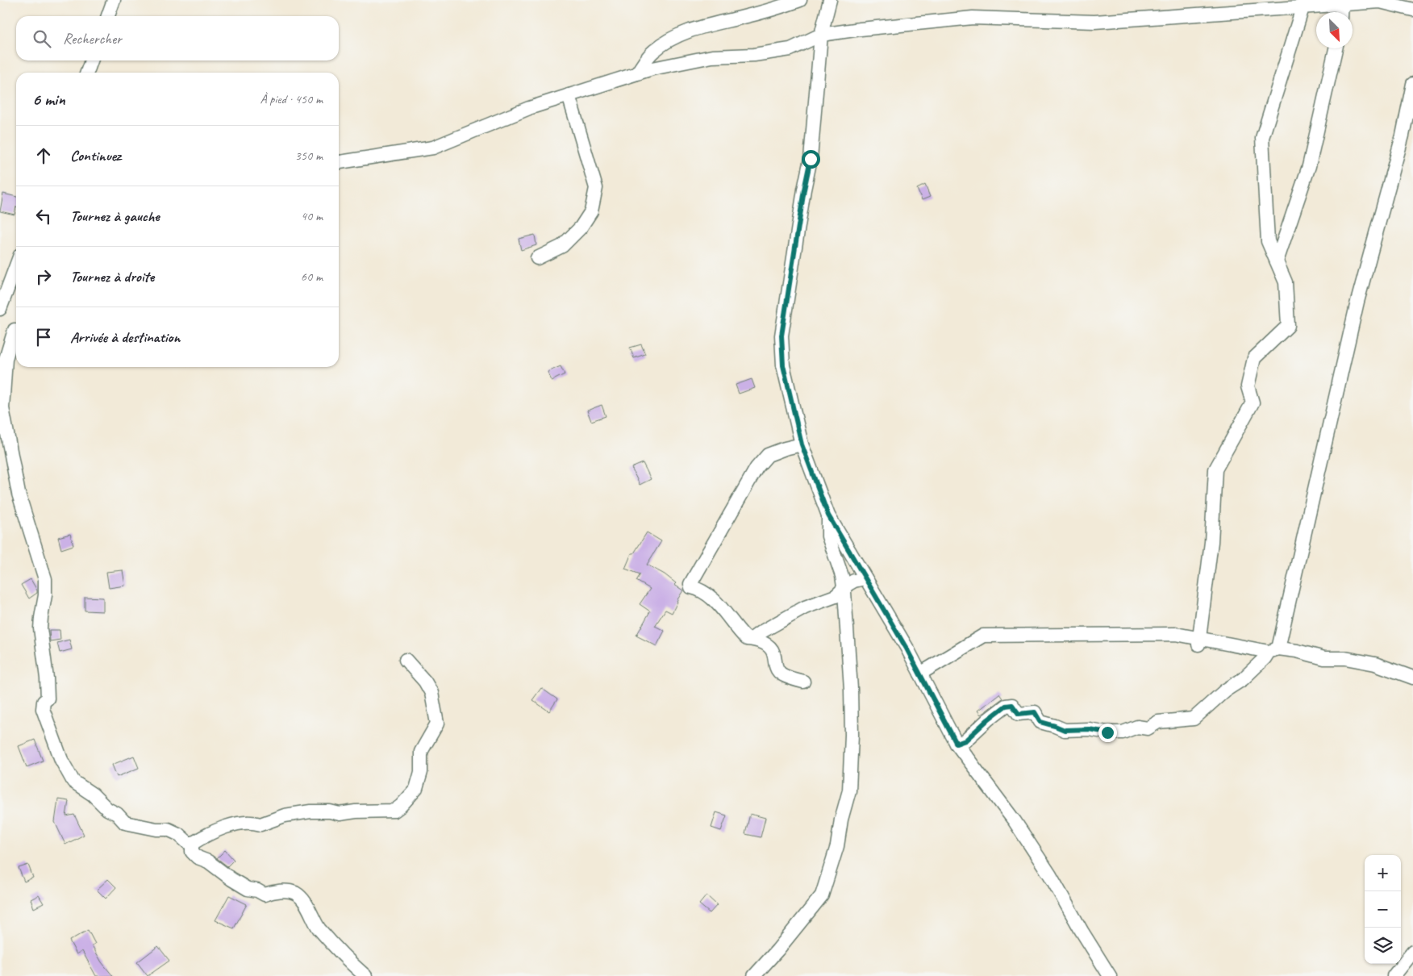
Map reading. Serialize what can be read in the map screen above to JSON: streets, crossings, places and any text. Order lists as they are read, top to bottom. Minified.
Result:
{"north":"bottom right","page":{"search":"Rechercher","heading":["6 min","À pied · 450 m"],"list":[["Continuez","350 m"],["Tournez à gauche","40 m"],["Tournez à droite","60 m"],"Arrivée à destination"],"map_buttons":["+","−"]}}
